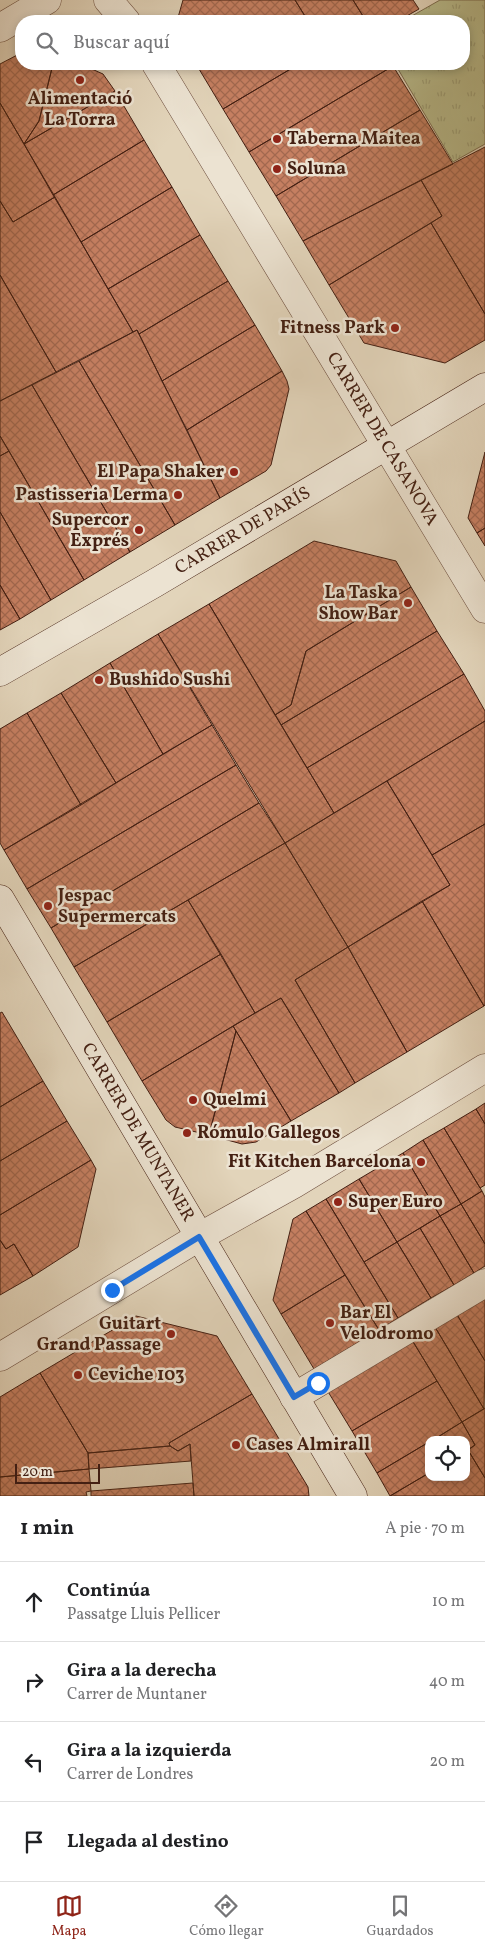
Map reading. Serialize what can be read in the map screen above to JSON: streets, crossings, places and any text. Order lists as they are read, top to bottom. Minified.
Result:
{"streets":{"street":["CARRER DE CASANOVA","CARRER DE PARÍS","CARRER DE MUNTANER"]},"crossings":[["CARRER DE CASANOVA","CARRER DE PARÍS"]],"places":["Alimentació La Torra","Taberna Maitea","Soluna","Fitness Park","El Papa Shaker","Pastisseria Lerma","Supercor Exprés","La Taska Show Bar","Bushido Sushi","Jespac Supermercats","Quelmi","Rómulo Gallegos","Fit Kitchen Barcelona","Super Euro","Bar El Velodromo","Guitart Grand Passage","Ceviche 103","Cases Almirall"],"scale_bar":"20 m","page":{"search":"Buscar aquí","scale":"20 m","heading":["1 min","A pie · 70 m"],"list":[["Continúa","Passatge Lluis Pellicer","10 m"],["Gira a la derecha","Carrer de Muntaner","40 m"],["Gira a la izquierda","Carrer de Londres","20 m"],"Llegada al destino"],"nav":["Mapa","Cómo llegar","Guardados"]}}
